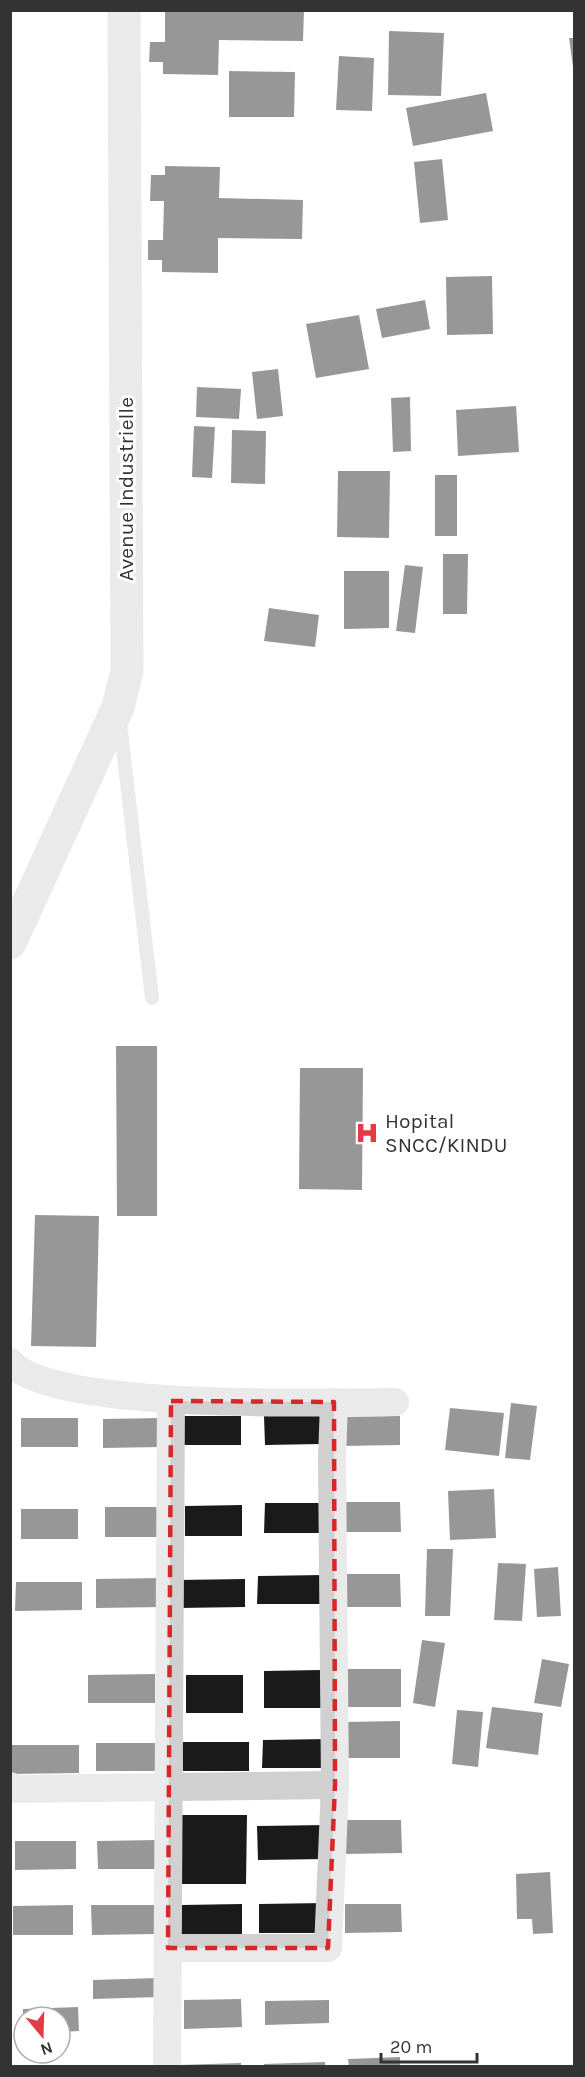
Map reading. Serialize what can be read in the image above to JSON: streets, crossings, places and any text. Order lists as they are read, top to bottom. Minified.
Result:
{"streets":{"street":["Avenue Industrielle"]},"places":{"hospital":["Hopital SNCC/KINDU"]},"scale_bar":"20 m","north":"bottom"}
